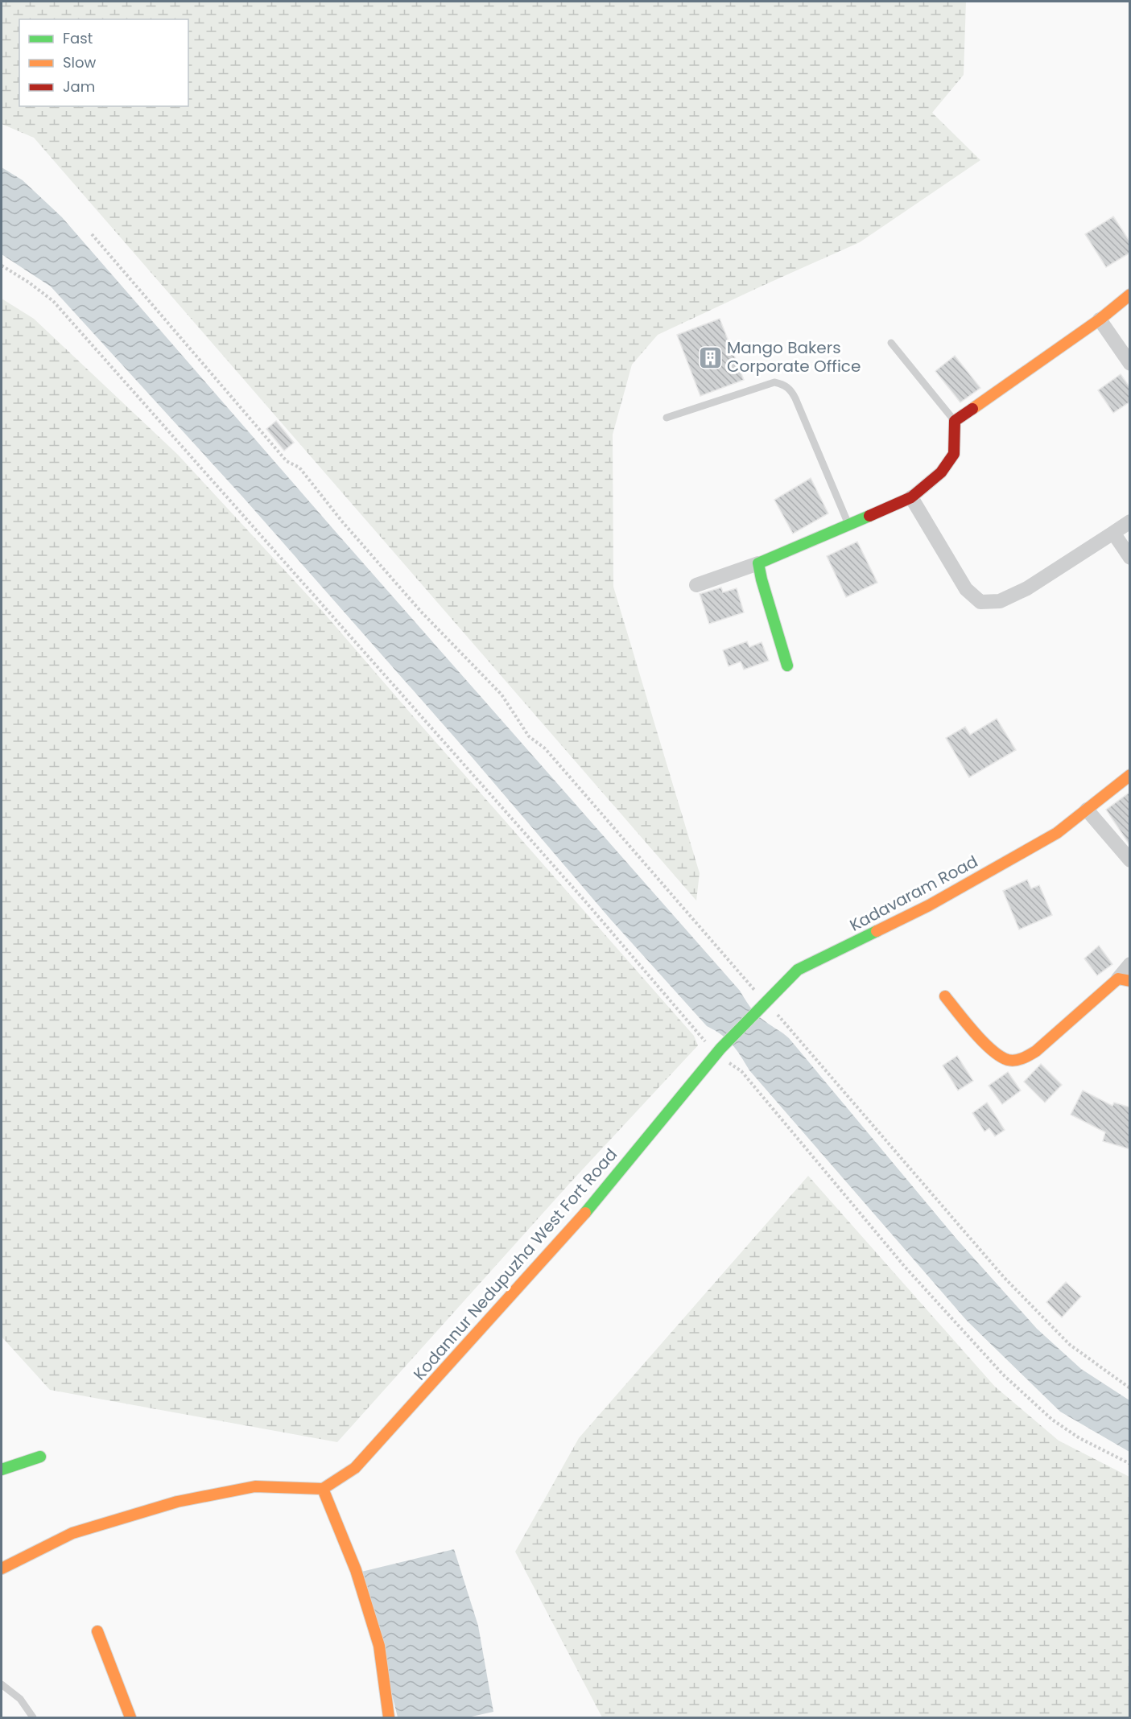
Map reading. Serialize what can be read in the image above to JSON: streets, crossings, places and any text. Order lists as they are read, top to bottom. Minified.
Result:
{"streets":{"main road":["Kadavaram Road","Kodannur Nedupuzha West Fort Road"]},"crossings":[["Kadavaram Road","Kodannur Nedupuzha West Fort Road"]],"places":{"building":["Mango Bakers Corporate Office"]},"legend":["Fast","Slow","Jam"]}
